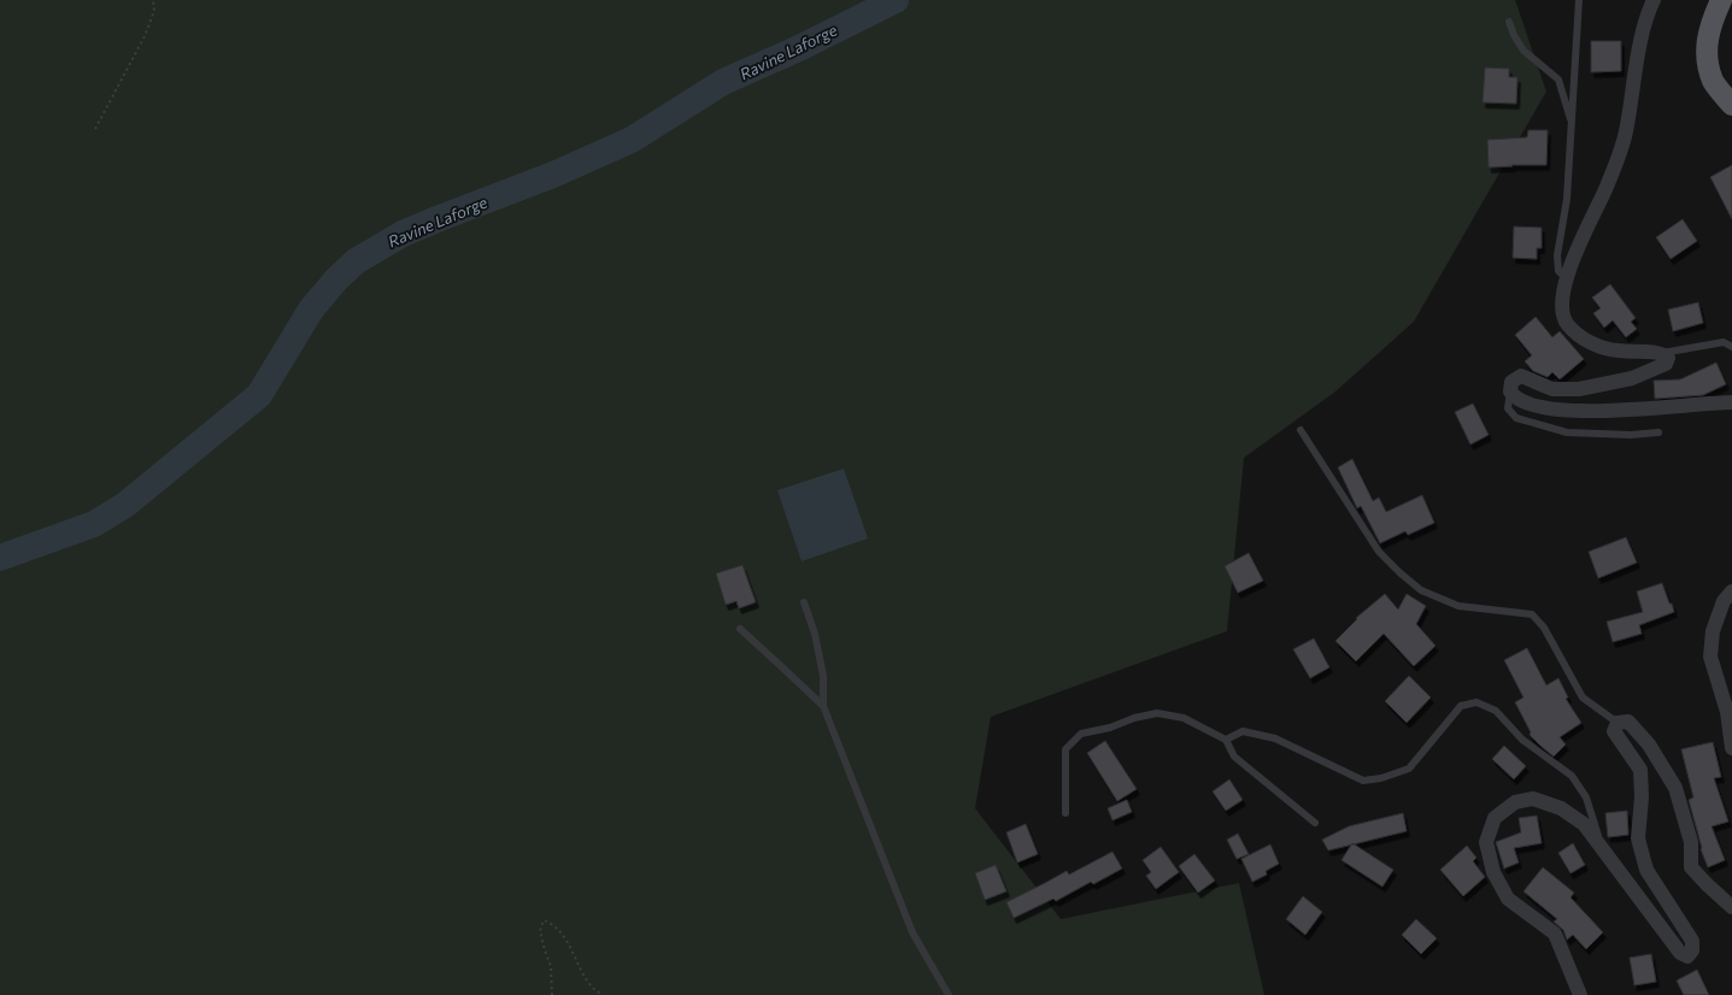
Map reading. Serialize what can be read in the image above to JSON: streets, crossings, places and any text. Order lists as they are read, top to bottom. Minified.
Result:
{"water":["Ravine Laforge"]}
